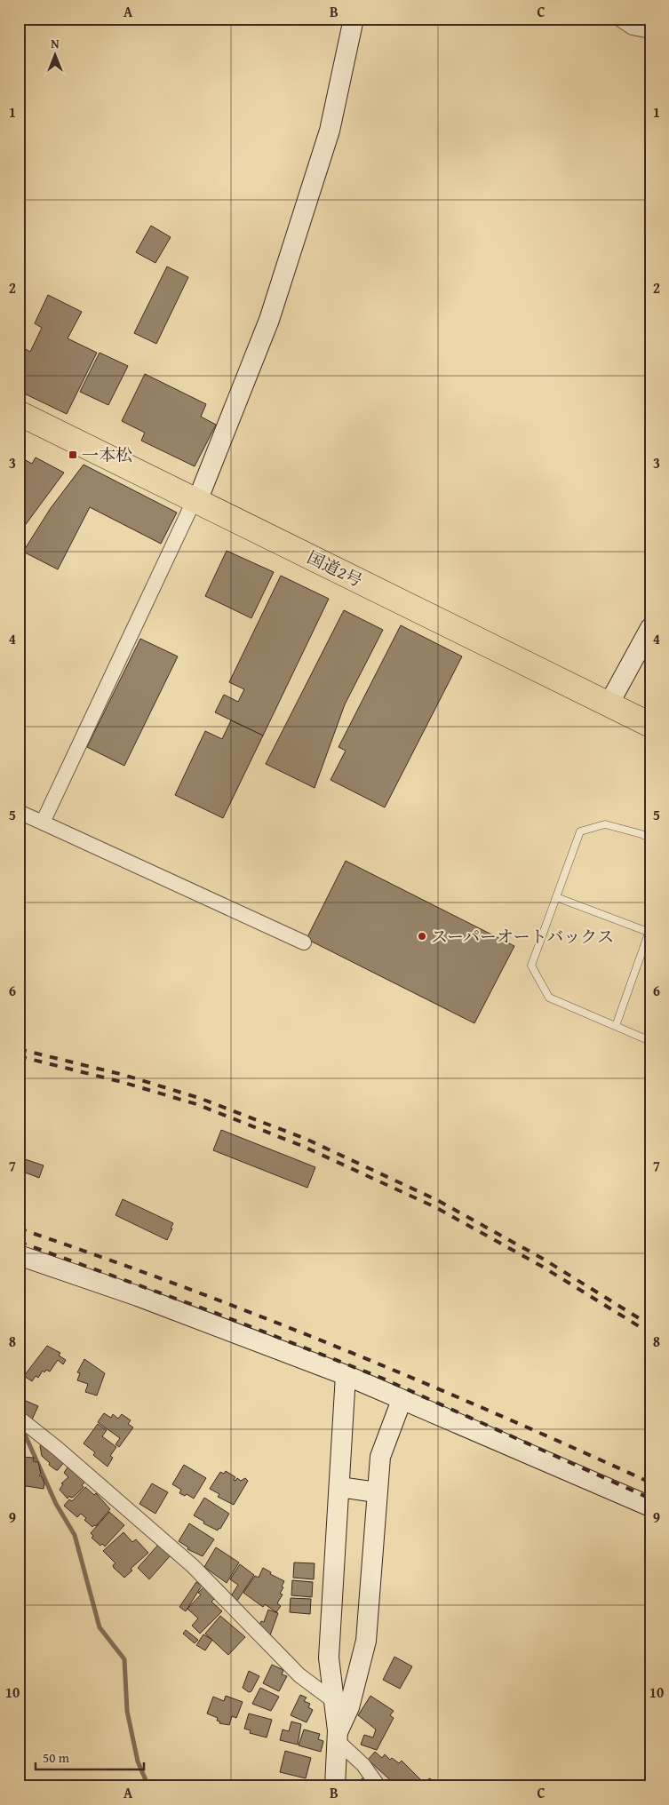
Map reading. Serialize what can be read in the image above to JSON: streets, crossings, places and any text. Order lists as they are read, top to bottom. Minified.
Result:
{"streets":{"highway":["国道2号"]},"places":{"transit":["一本松"],"other":["スーパーオートバックス"]},"scale_bar":"50 m","north":"top","grid":{"columns":["A","B","C"],"rows":["1","2","3","4","5","6","7","8","9","10"]}}
